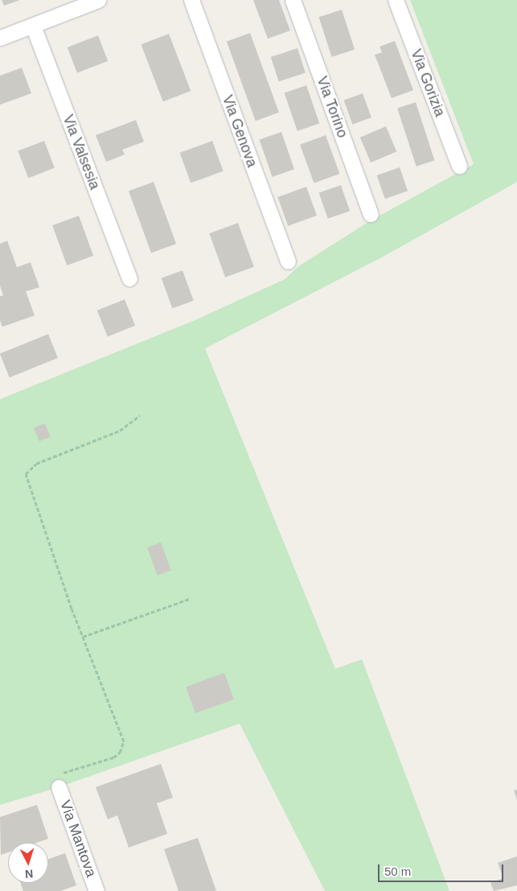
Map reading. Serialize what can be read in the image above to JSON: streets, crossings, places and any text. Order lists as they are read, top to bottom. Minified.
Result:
{"streets":{"street":["Via Gorizia","Via Torino","Via Genova","Via Valsesia","Via Mantova"]},"scale_bar":"50 m","north":"bottom"}
